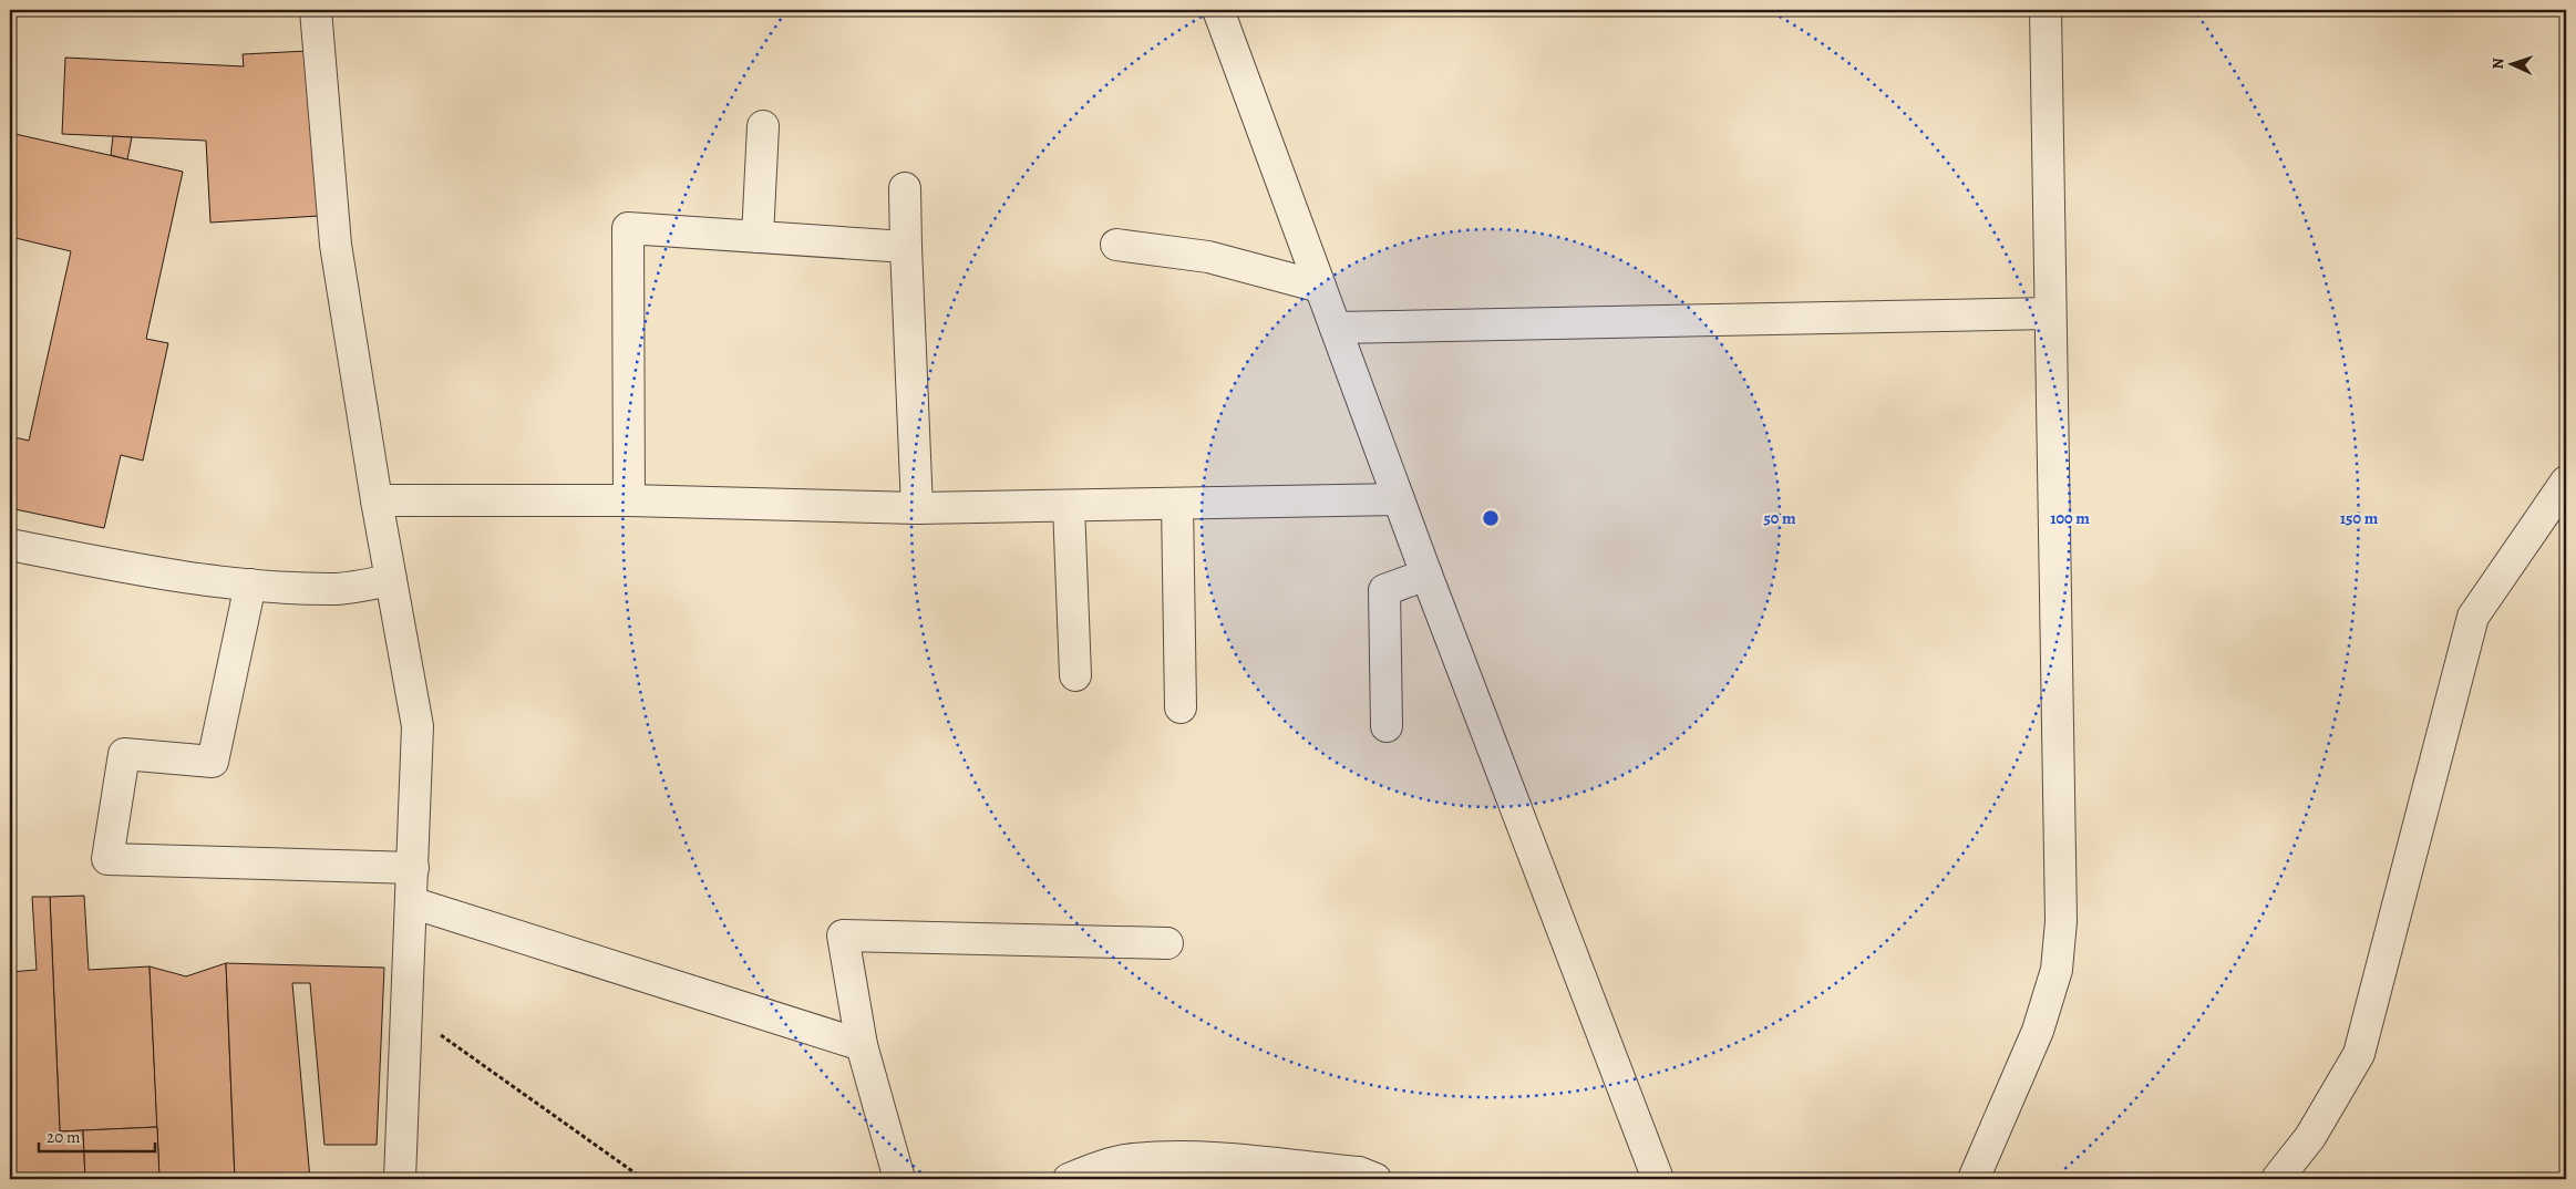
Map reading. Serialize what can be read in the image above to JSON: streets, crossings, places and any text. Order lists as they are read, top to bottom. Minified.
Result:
{"scale_bar":"20 m","north":"left","rings":["50 m","100 m","150 m"]}
